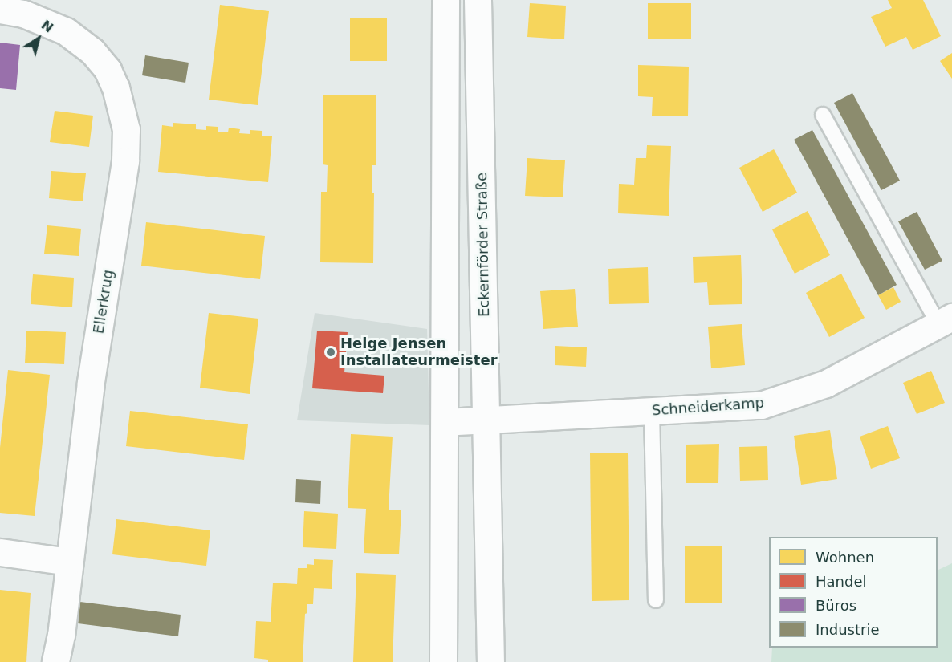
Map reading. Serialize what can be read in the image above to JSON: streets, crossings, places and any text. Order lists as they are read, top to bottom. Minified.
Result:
{"streets":{"street":["Eckernförder Straße","Ellerkrug","Schneiderkamp"]},"crossings":[["Eckernförder Straße","Schneiderkamp"]],"places":["Helge Jensen Installateurmeister"],"legend":["Wohnen","Handel","Büros","Industrie"],"north":"top right"}
